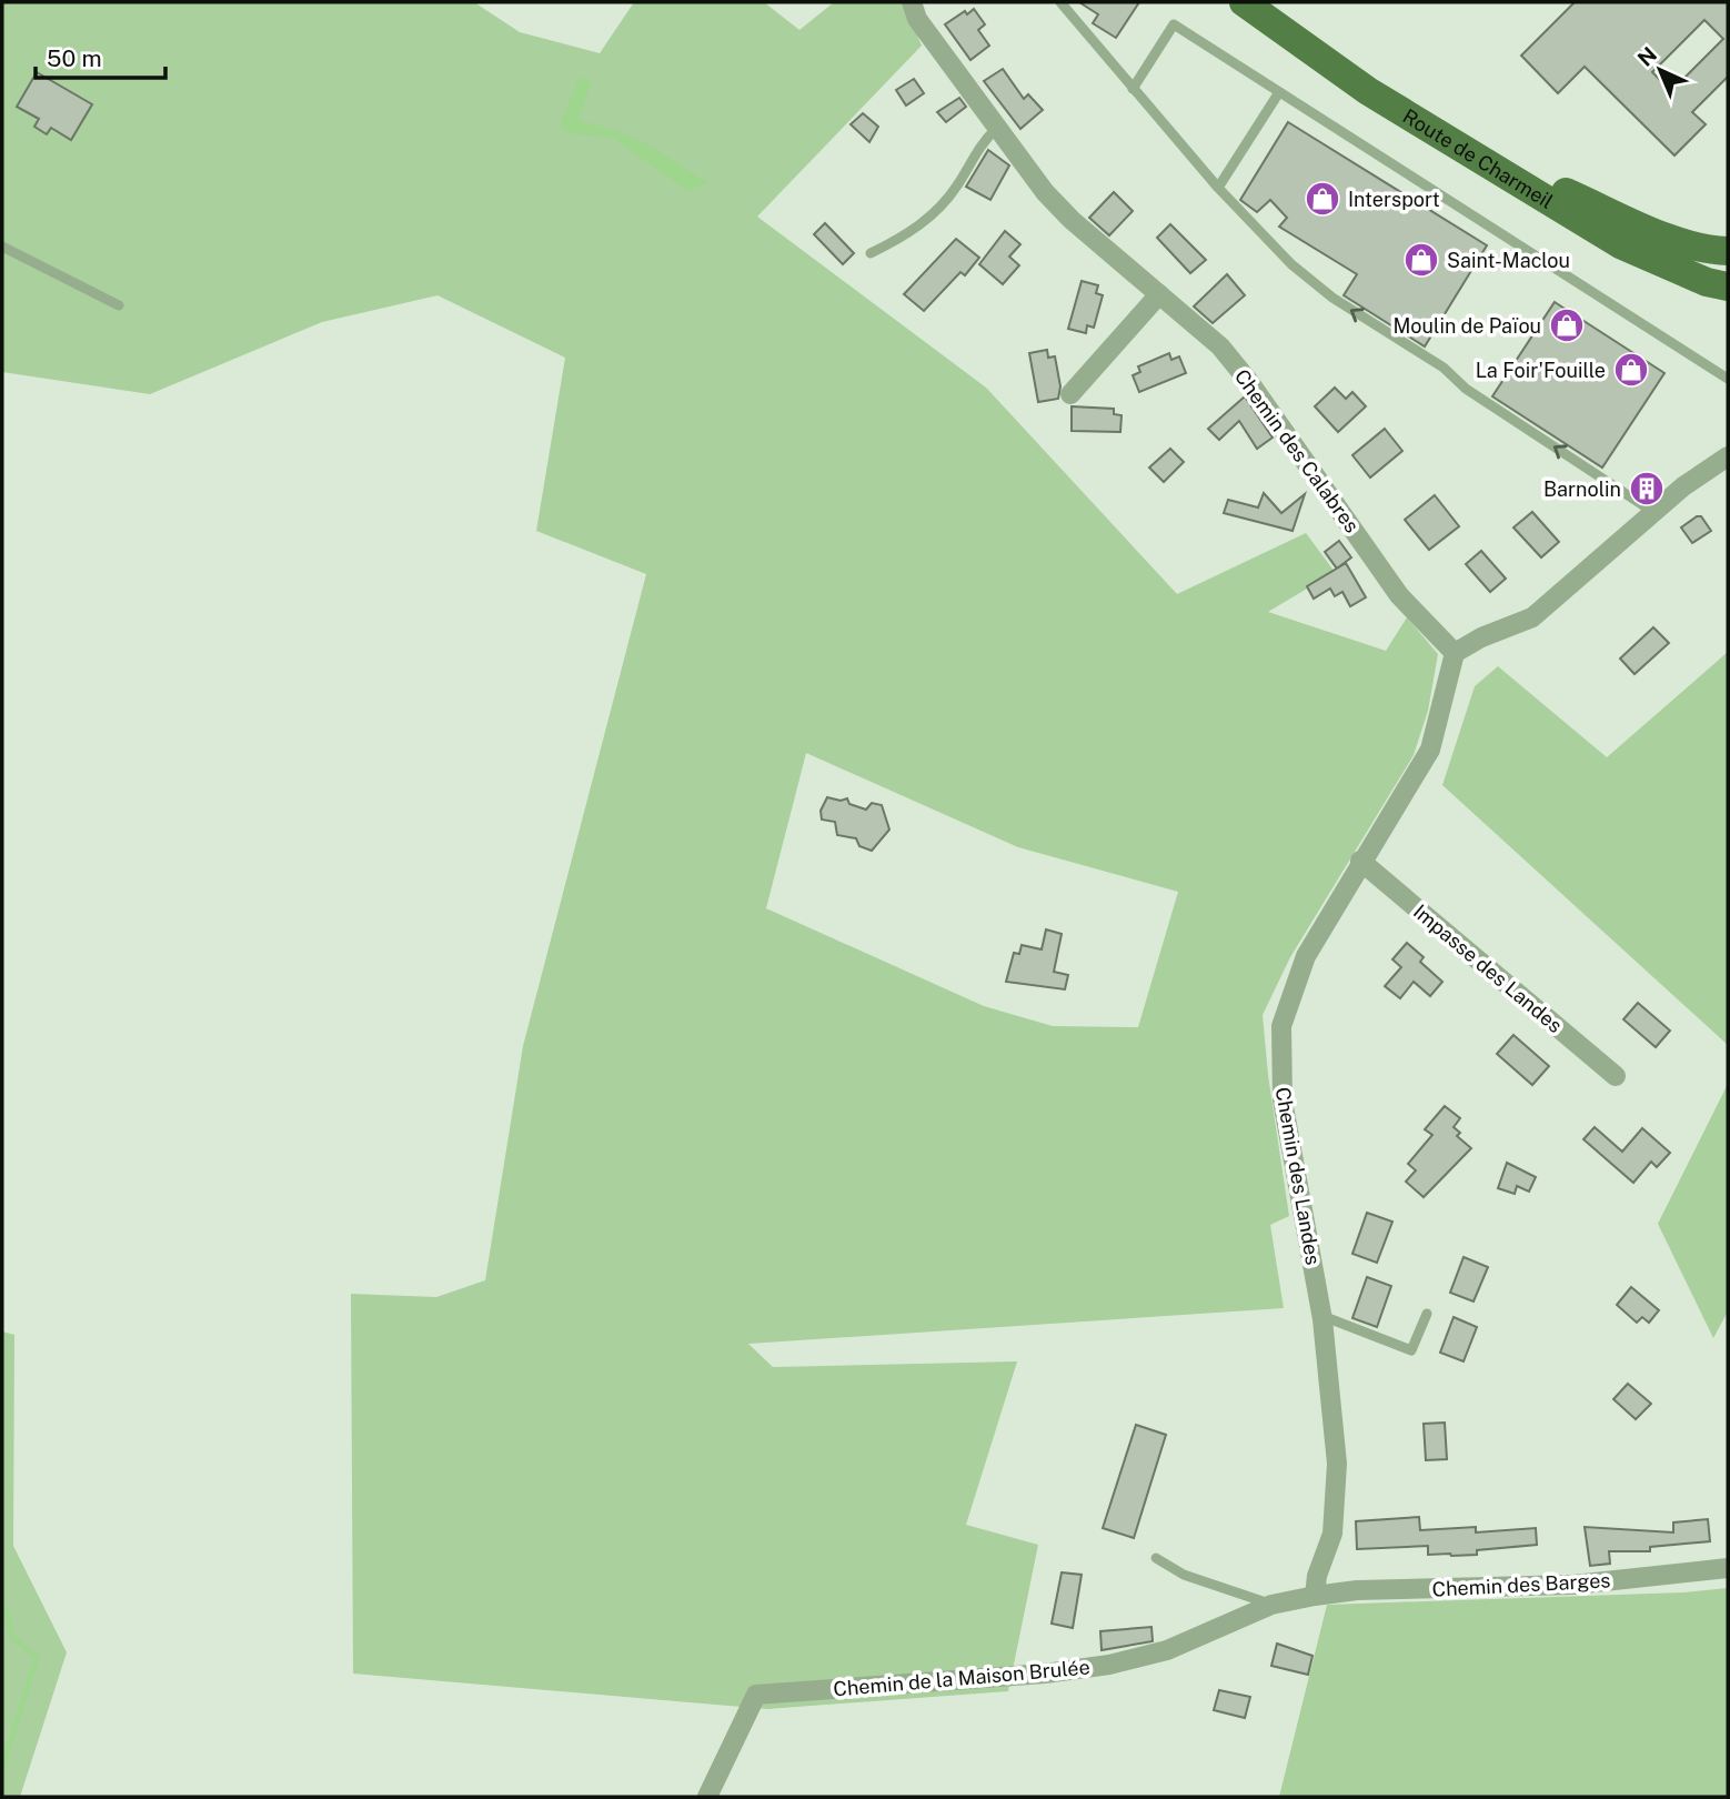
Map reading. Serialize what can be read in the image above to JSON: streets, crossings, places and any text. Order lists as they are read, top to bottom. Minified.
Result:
{"streets":{"main road":["Route de Charmeil"],"street":["Chemin des Calabres","Impasse des Landes","Chemin des Landes","Chemin des Barges","Chemin de la Maison Brulée"]},"crossings":[["Chemin des Calabres","Chemin des Landes"],["Impasse des Landes","Chemin des Landes"],["Chemin des Landes","Chemin des Barges"],["Chemin des Landes","Chemin de la Maison Brulée"],["Chemin des Barges","Chemin de la Maison Brulée"]],"places":{"shop":["Intersport","Saint-Maclou","Moulin de Païou","La Foir'Fouille"],"building":["Barnolin"]},"scale_bar":"50 m","north":"top left"}
